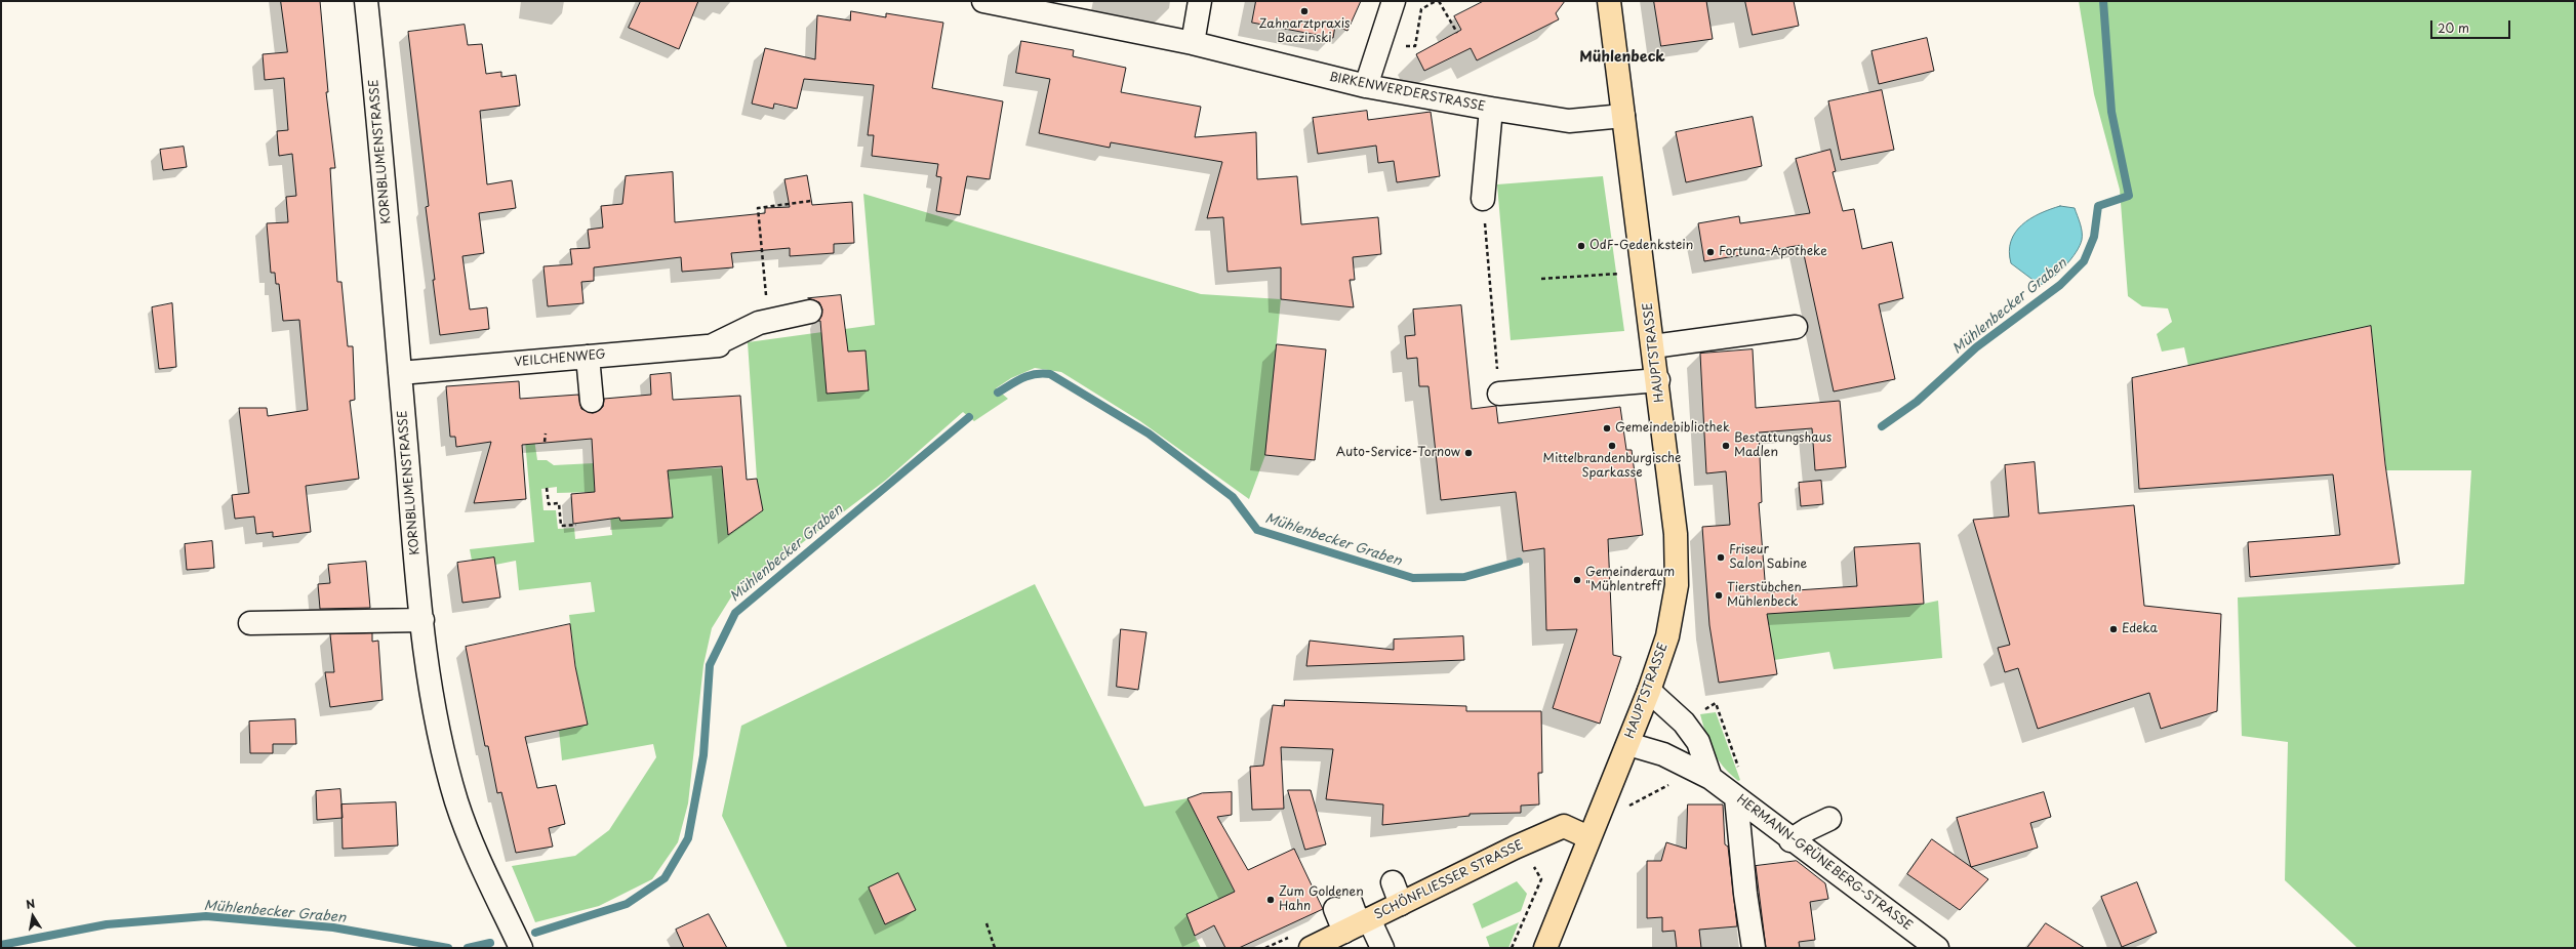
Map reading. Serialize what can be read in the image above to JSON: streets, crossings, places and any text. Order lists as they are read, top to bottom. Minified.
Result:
{"streets":{"main road":["HAUPTSTRASSE","SCHÖNFLIESSER STRASSE"],"street":["BIRKENWERDERSTRASSE","KORNBLUMENSTRASSE","VEILCHENWEG","HERMANN-GRÜNEBERG-STRASSE"]},"crossings":[["BIRKENWERDERSTRASSE","HAUPTSTRASSE"],["KORNBLUMENSTRASSE","VEILCHENWEG"],["HAUPTSTRASSE","HERMANN-GRÜNEBERG-STRASSE"],["HAUPTSTRASSE","SCHÖNFLIESSER STRASSE"]],"districts":["Mühlenbeck"],"water":["Mühlenbecker Graben"],"places":["Zahnarztpraxis Baczinski","OdF-Gedenkstein","Fortuna-Apotheke","Gemeindebibliothek","Mittelbrandenburgische Sparkasse","Bestattungshaus Madlen","Auto-Service-Tornow","Friseur Salon Sabine","Gemeinderaum \"Mühlentreff","Tierstübchen Mühlenbeck","Edeka","Zum Goldenen Hahn"],"scale_bar":"20 m","north":"top"}
